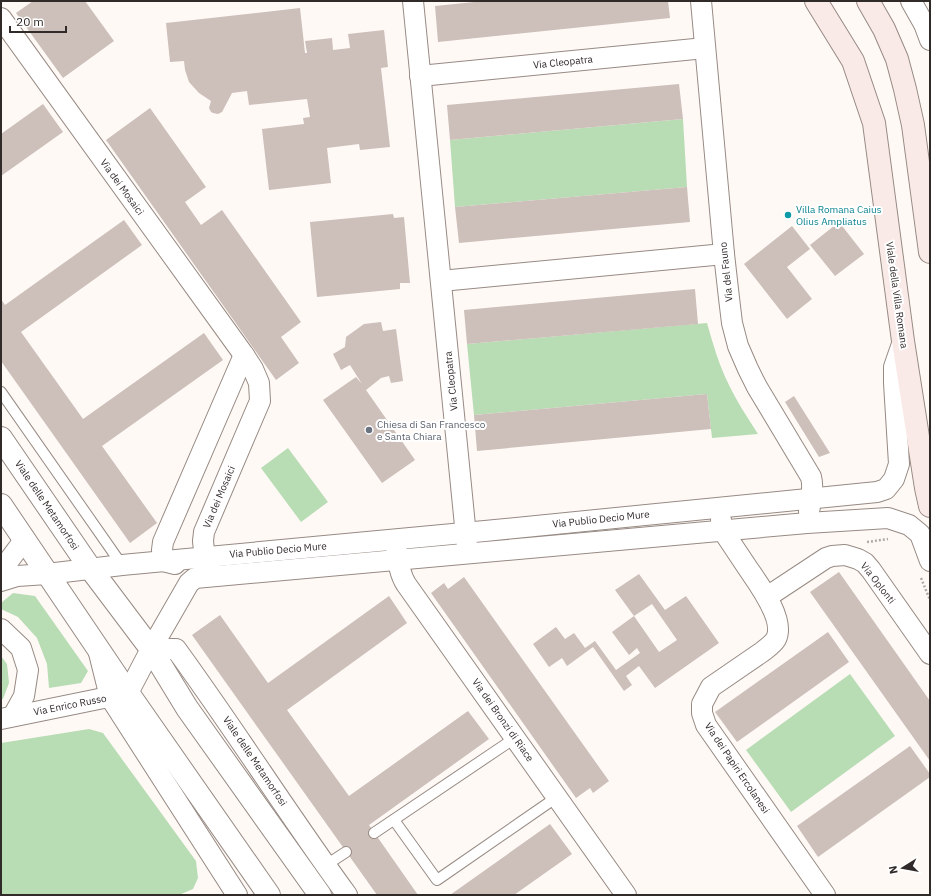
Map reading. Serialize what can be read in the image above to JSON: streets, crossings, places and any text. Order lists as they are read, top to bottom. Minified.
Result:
{"streets":{"main road":["Viale della Villa Romana"],"street":["Via Cleopatra","Via dei Mosaici","Via del Fauno","Viale delle Metamorfosi","Via Publio Decio Mure","Via Oplonti","Via Enrico Russo","Via dei Bronzi di Riace","Via dei Papiri Ercolanesi"]},"crossings":[["Via Cleopatra","Via del Fauno"],["Via Cleopatra","Via Publio Decio Mure"],["Via dei Mosaici","Via Publio Decio Mure"],["Via del Fauno","Via Publio Decio Mure"],["Viale della Villa Romana","Via Publio Decio Mure"],["Viale delle Metamorfosi","Via Publio Decio Mure"],["Via Publio Decio Mure","Via Enrico Russo"],["Via Publio Decio Mure","Via dei Bronzi di Riace"],["Via Publio Decio Mure","Via dei Papiri Ercolanesi"],["Via Oplonti","Via dei Papiri Ercolanesi"]],"places":["Villa Romana Caius Olius Ampliatus","Chiesa di San Francesco e Santa Chiara"],"scale_bar":"20 m","north":"left"}
